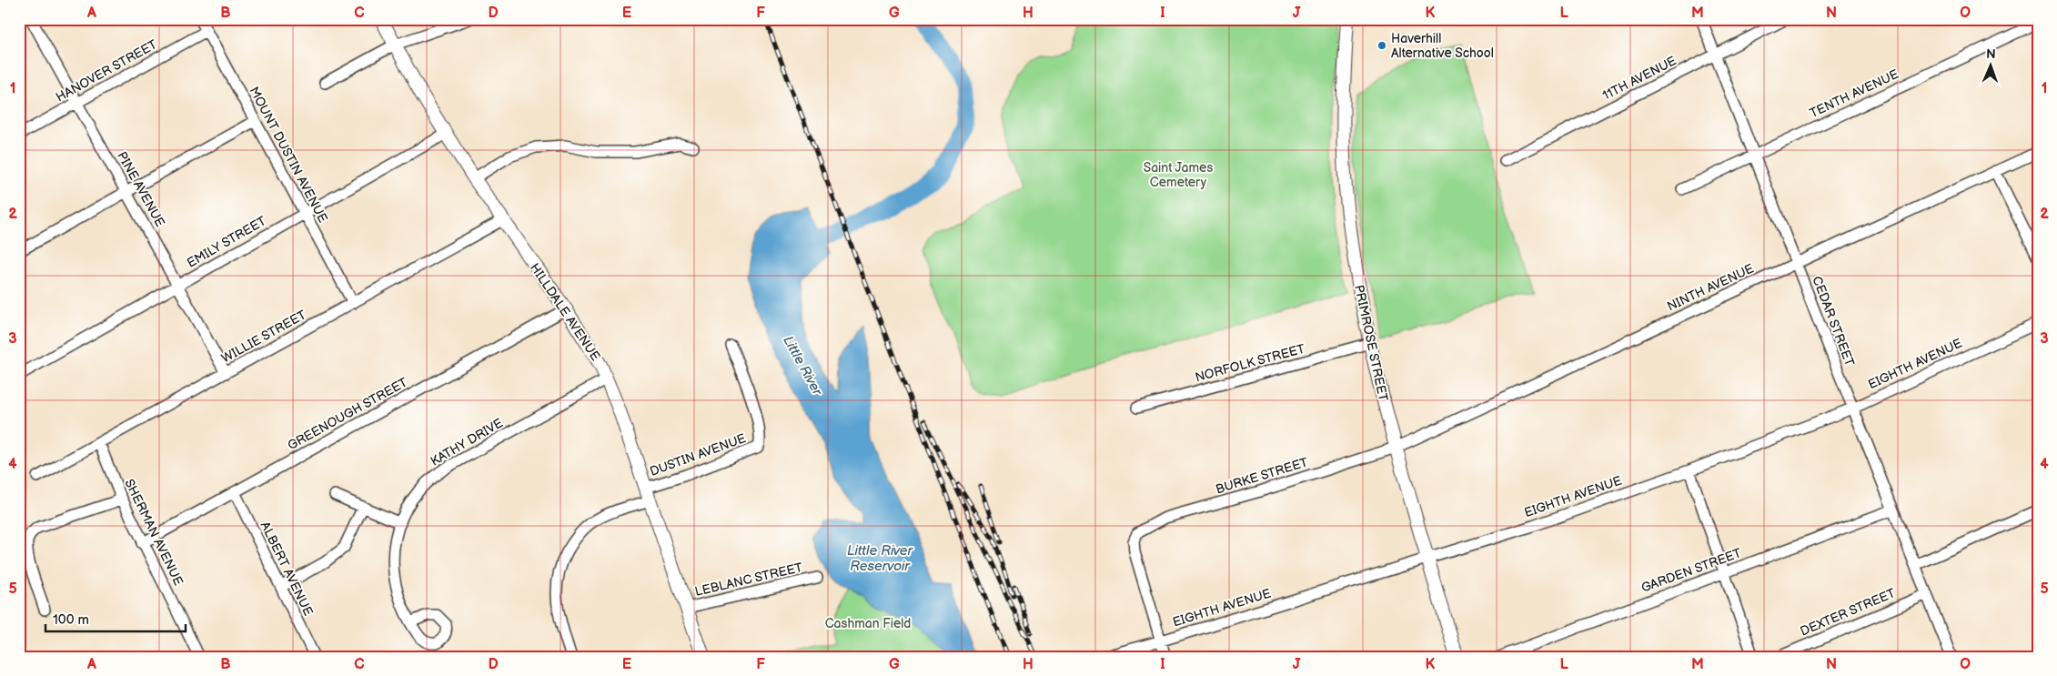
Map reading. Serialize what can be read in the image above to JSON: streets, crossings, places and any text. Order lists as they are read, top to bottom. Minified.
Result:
{"streets":{"main road":["HILLDALE AVENUE","PRIMROSE STREET"],"street":["HANOVER STREET","11TH AVENUE","TENTH AVENUE","MOUNT DUSTIN AVENUE","PINE AVENUE","EMILY STREET","NINTH AVENUE","CEDAR STREET","WILLIE STREET","NORFOLK STREET","EIGHTH AVENUE","GREENOUGH STREET","KATHY DRIVE","DUSTIN AVENUE","BURKE STREET","SHERMAN AVENUE","ALBERT AVENUE","GARDEN STREET","LEBLANC STREET","DEXTER STREET"]},"crossings":[["HANOVER STREET","MOUNT DUSTIN AVENUE"],["HANOVER STREET","PINE AVENUE"],["11TH AVENUE","CEDAR STREET"],["TENTH AVENUE","CEDAR STREET"],["MOUNT DUSTIN AVENUE","EMILY STREET"],["MOUNT DUSTIN AVENUE","WILLIE STREET"],["PINE AVENUE","EMILY STREET"],["PINE AVENUE","WILLIE STREET"],["EMILY STREET","HILLDALE AVENUE"],["NINTH AVENUE","CEDAR STREET"],["NINTH AVENUE","PRIMROSE STREET"],["NINTH AVENUE","BURKE STREET"],["HILLDALE AVENUE","WILLIE STREET"],["HILLDALE AVENUE","GREENOUGH STREET"],["HILLDALE AVENUE","KATHY DRIVE"],["HILLDALE AVENUE","DUSTIN AVENUE"],["HILLDALE AVENUE","LEBLANC STREET"],["CEDAR STREET","EIGHTH AVENUE"],["CEDAR STREET","GARDEN STREET"],["CEDAR STREET","DEXTER STREET"],["WILLIE STREET","SHERMAN AVENUE"],["PRIMROSE STREET","NORFOLK STREET"],["PRIMROSE STREET","EIGHTH AVENUE"],["PRIMROSE STREET","BURKE STREET"],["EIGHTH AVENUE","BURKE STREET"],["GREENOUGH STREET","SHERMAN AVENUE"],["GREENOUGH STREET","ALBERT AVENUE"]],"water":["Little River","Little River Reservoir"],"parks":["Saint James Cemetery","Cashman Field"],"places":["Haverhill Alternative School"],"scale_bar":"100 m","north":"top","grid":{"columns":["A","B","C","D","E","F","G","H","I","J","K","L","M","N","O"],"rows":["1","2","3","4","5"]}}
